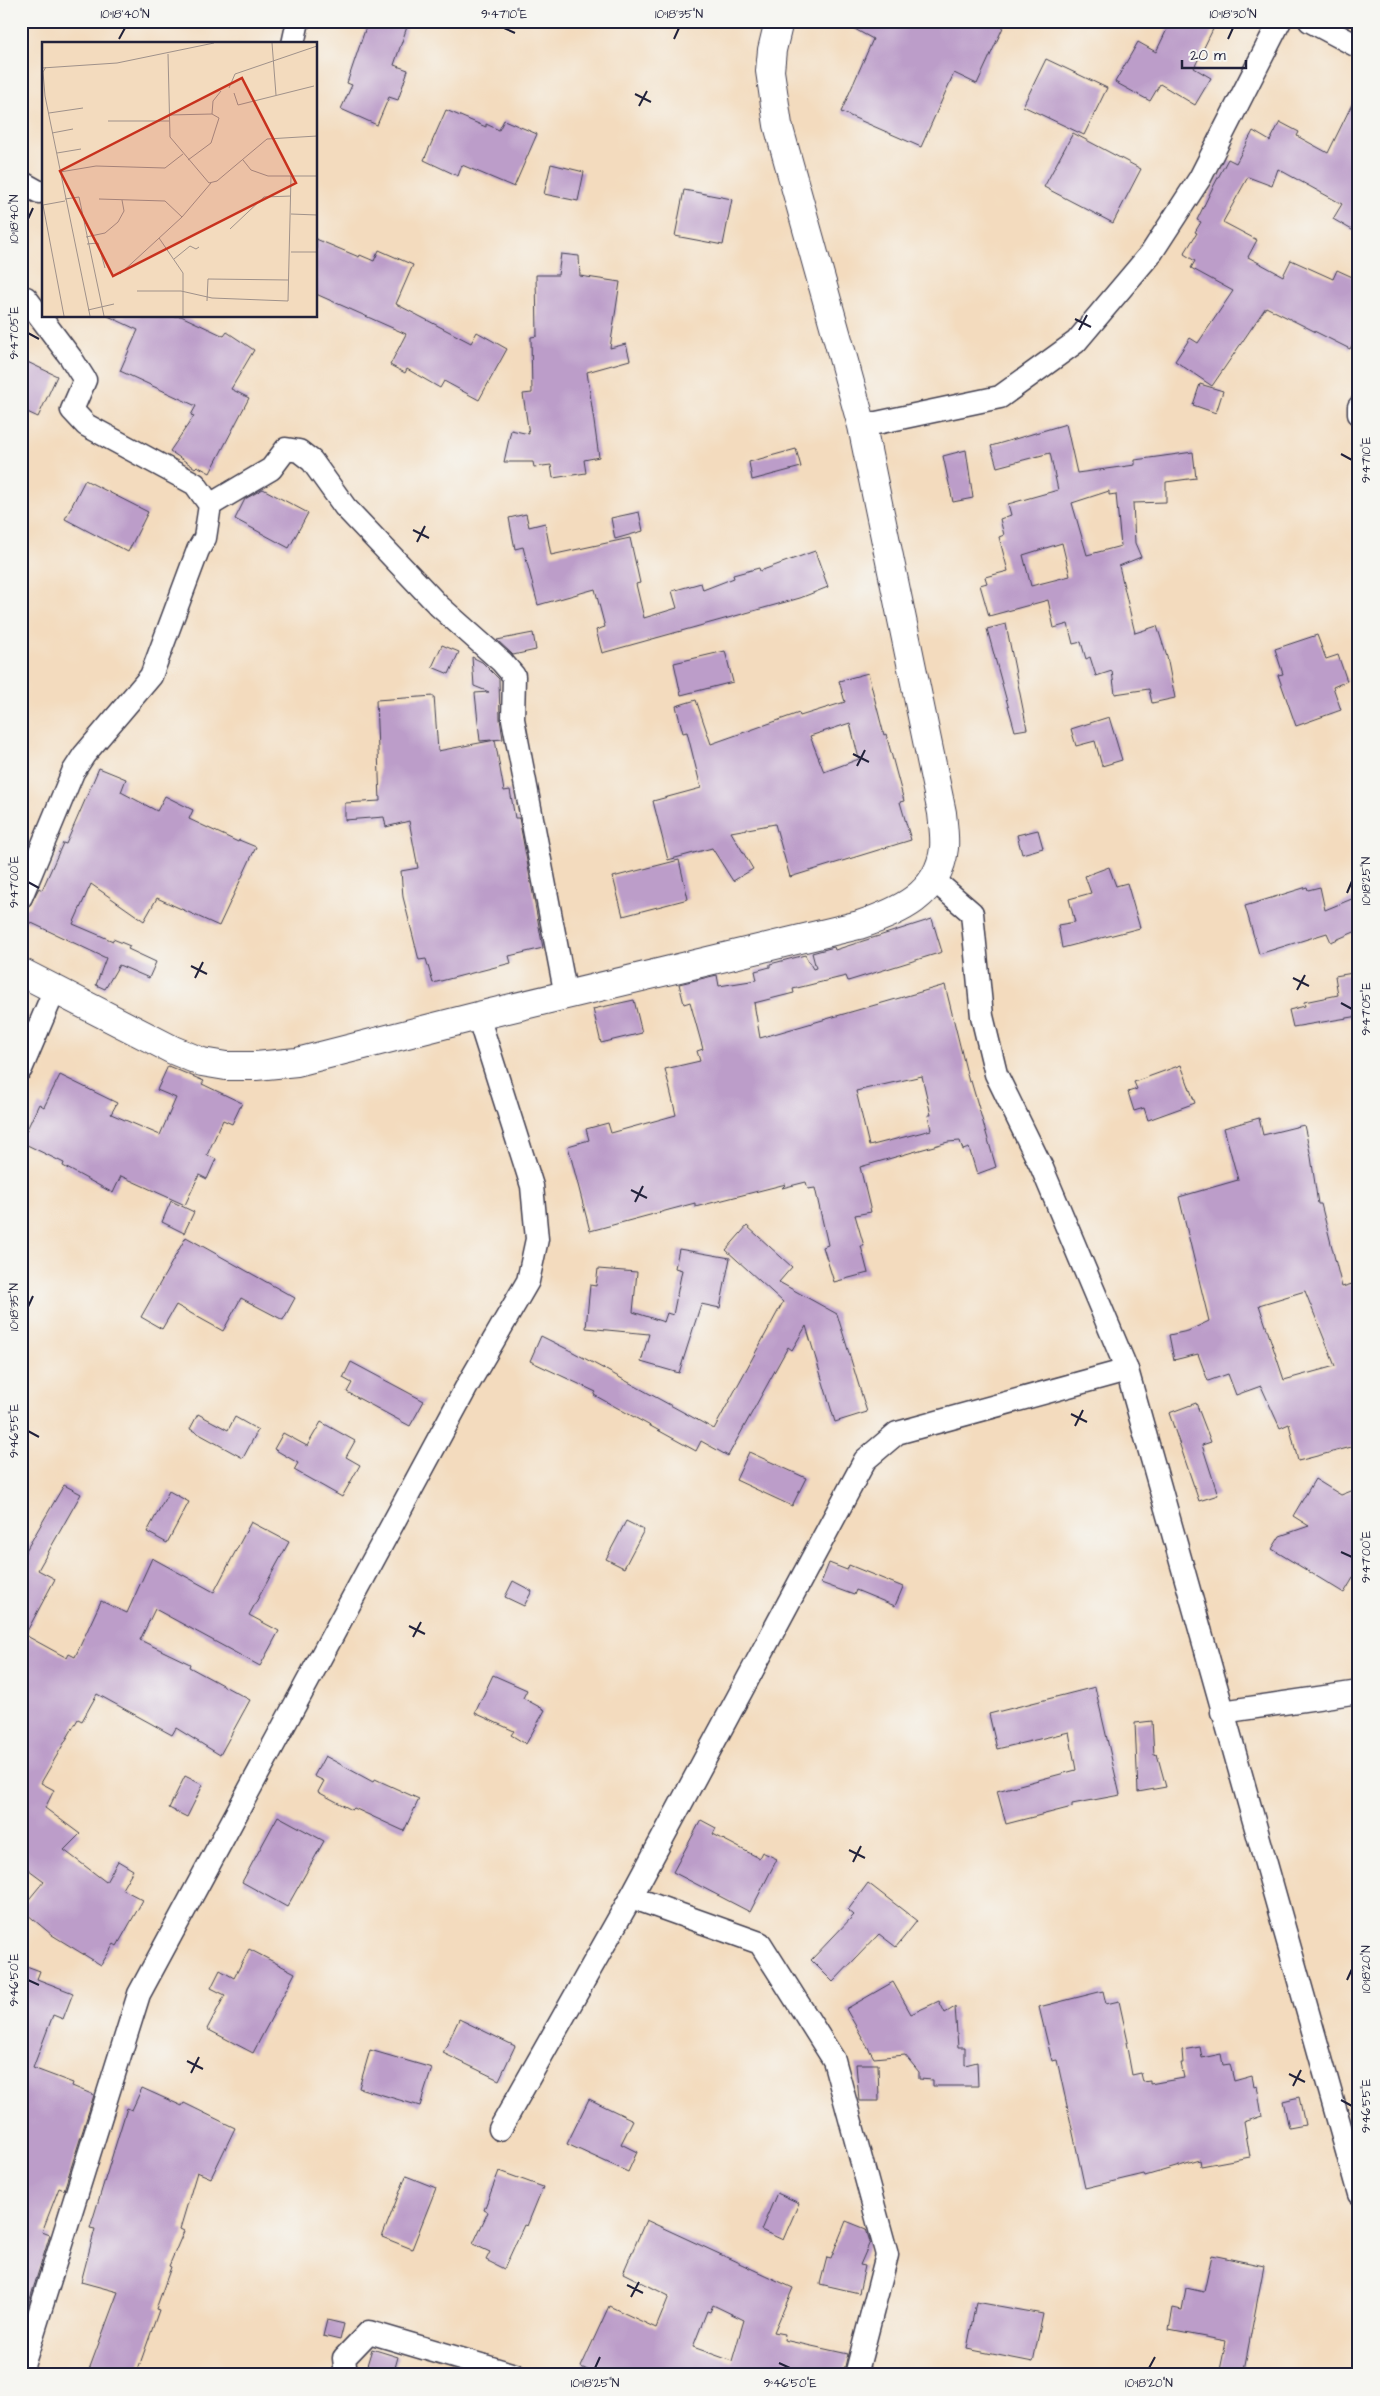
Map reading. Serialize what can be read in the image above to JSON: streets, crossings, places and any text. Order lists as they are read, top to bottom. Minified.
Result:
{"scale_bar":"20 m","coordinates":["10°18'40\"N","9°47'10\"E","10°18'35\"N","10°18'30\"N","9°47'05\"E","10°18'25\"N","9°47'00\"E","9°46'55\"E","10°18'20\"N","9°46'50\"E"]}
